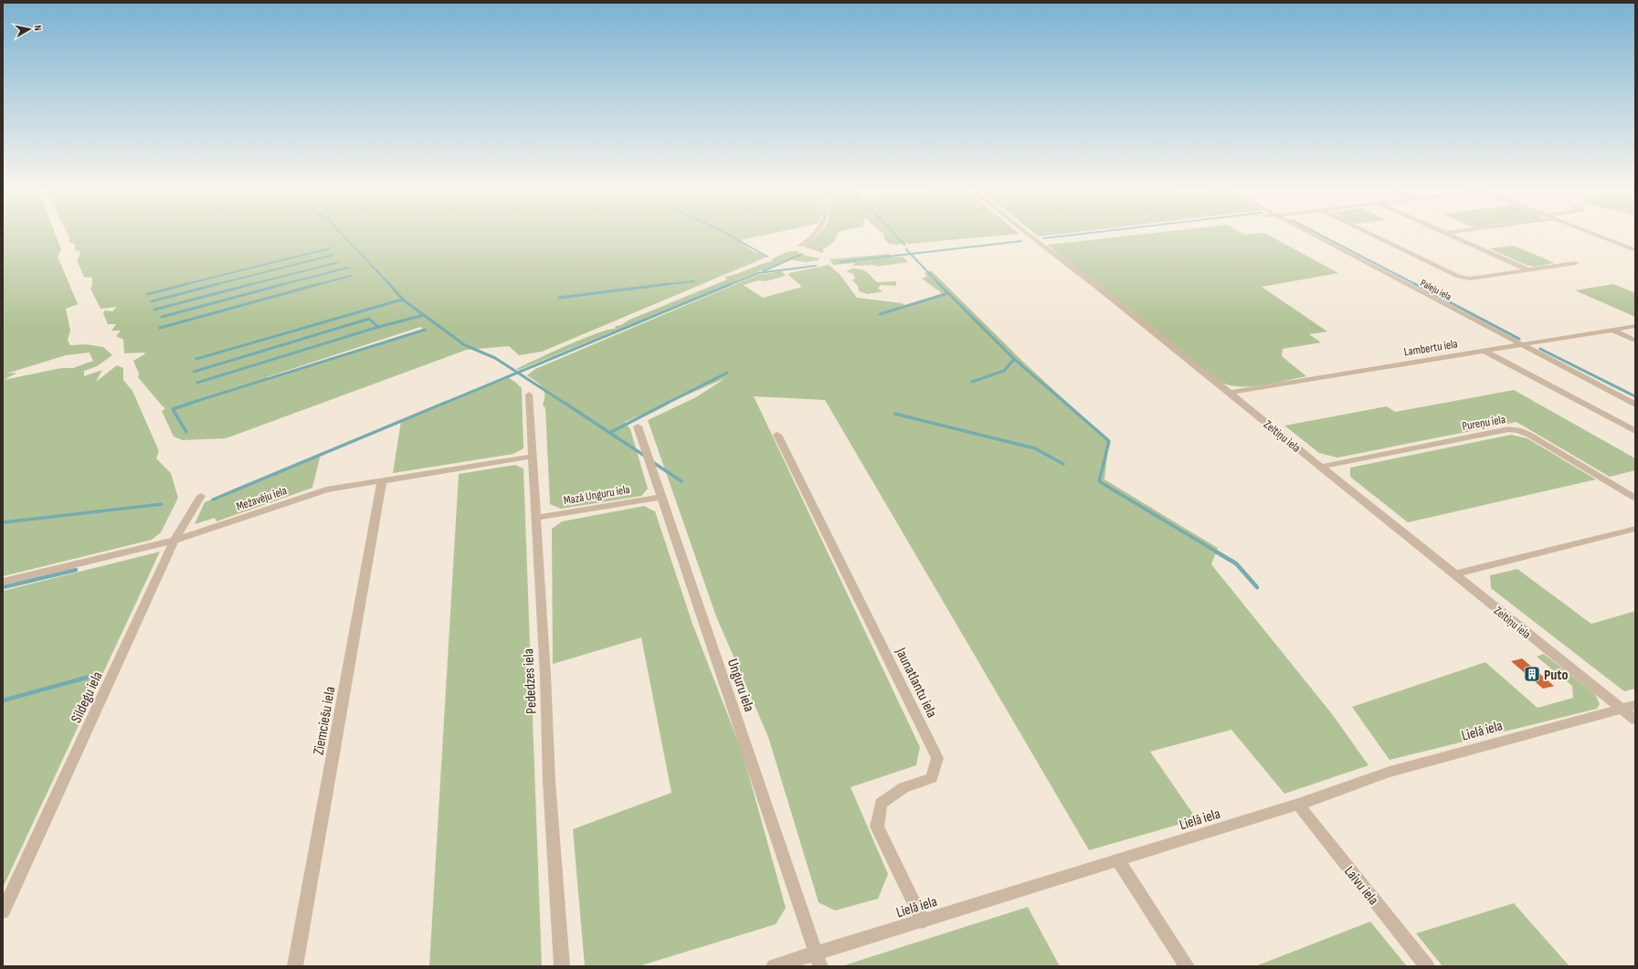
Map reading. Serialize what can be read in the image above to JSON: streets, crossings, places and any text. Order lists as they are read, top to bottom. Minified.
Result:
{"streets":{"street":["Paleju iela","Lambertu iela","Pureņu iela","Zeltiņu iela","Mazā Unguru iela","Mežavēju iela","Pededzes iela","Jaunatlantu iela","Unguru iela","Sildegu iela","Ziemciešu iela","Lielā iela","Laivu iela"]},"crossings":[["Paleju iela","Lambertu iela"],["Lambertu iela","Zeltiņu iela"],["Pureņu iela","Zeltiņu iela"],["Zeltiņu iela","Lielā iela"],["Mazā Unguru iela","Pededzes iela"],["Mazā Unguru iela","Unguru iela"],["Mežavēju iela","Pededzes iela"],["Mežavēju iela","Sildegu iela"],["Mežavēju iela","Ziemciešu iela"],["Jaunatlantu iela","Lielā iela"],["Unguru iela","Lielā iela"],["Lielā iela","Laivu iela"]],"places":{"building":["Puto"]},"north":"right"}
